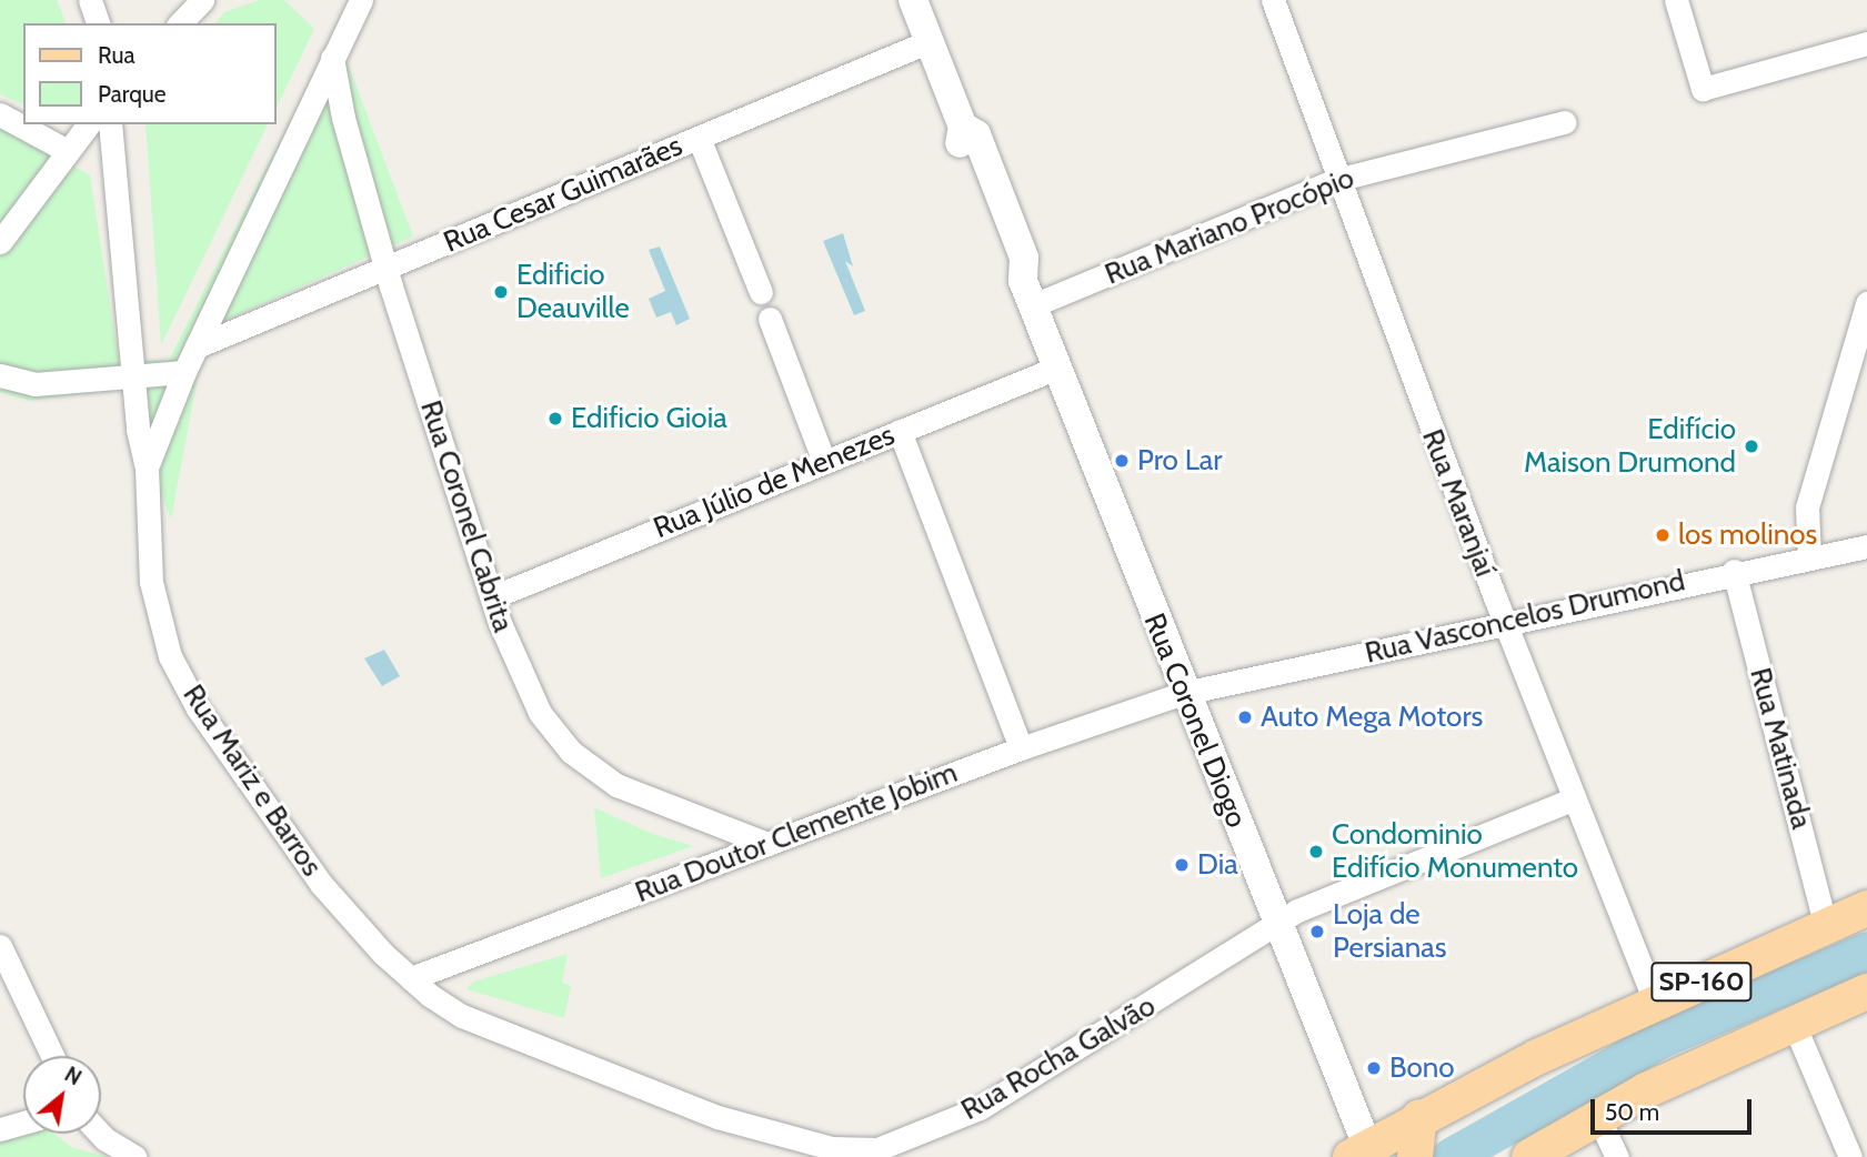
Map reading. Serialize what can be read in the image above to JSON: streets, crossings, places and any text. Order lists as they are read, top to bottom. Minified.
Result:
{"streets":{"main road":["SP-160"],"street":["Rua Cesar Guimarães","Rua Mariano Procópio","Rua Júlio de Menezes","Rua Maranjaí","Rua Coronel Cabrita","Rua Vasconcelos Drumond","Rua Coronel Diogo","Rua Matinada","Rua Mariz e Barros","Rua Doutor Clemente Jobim","Rua Rocha Galvão"]},"crossings":[["Rua Cesar Guimarães","Rua Coronel Cabrita"],["Rua Cesar Guimarães","Rua Coronel Diogo"],["Rua Cesar Guimarães","Rua Mariz e Barros"],["Rua Mariano Procópio","Rua Maranjaí"],["Rua Mariano Procópio","Rua Coronel Diogo"],["Rua Júlio de Menezes","Rua Coronel Cabrita"],["Rua Júlio de Menezes","Rua Coronel Diogo"],["Rua Maranjaí","Rua Vasconcelos Drumond"],["Rua Maranjaí","SP-160"],["Rua Maranjaí","Rua Rocha Galvão"],["Rua Coronel Cabrita","Rua Mariz e Barros"],["Rua Coronel Cabrita","Rua Doutor Clemente Jobim"],["Rua Vasconcelos Drumond","Rua Coronel Diogo"],["Rua Vasconcelos Drumond","Rua Matinada"],["Rua Vasconcelos Drumond","Rua Doutor Clemente Jobim"],["Rua Coronel Diogo","Rua Doutor Clemente Jobim"],["Rua Coronel Diogo","SP-160"],["Rua Coronel Diogo","Rua Rocha Galvão"],["Rua Matinada","SP-160"],["Rua Mariz e Barros","Rua Doutor Clemente Jobim"],["Rua Mariz e Barros","Rua Rocha Galvão"]],"places":["Edificio Deauville","Edificio Gioia","Edifício Maison Drumond","Pro Lar","los molinos","Auto Mega Motors","Condominio Edifício Monumento","Dia","Loja de Persianas","Bono"],"legend":["Rua","Parque"],"scale_bar":"50 m","north":"top right"}
